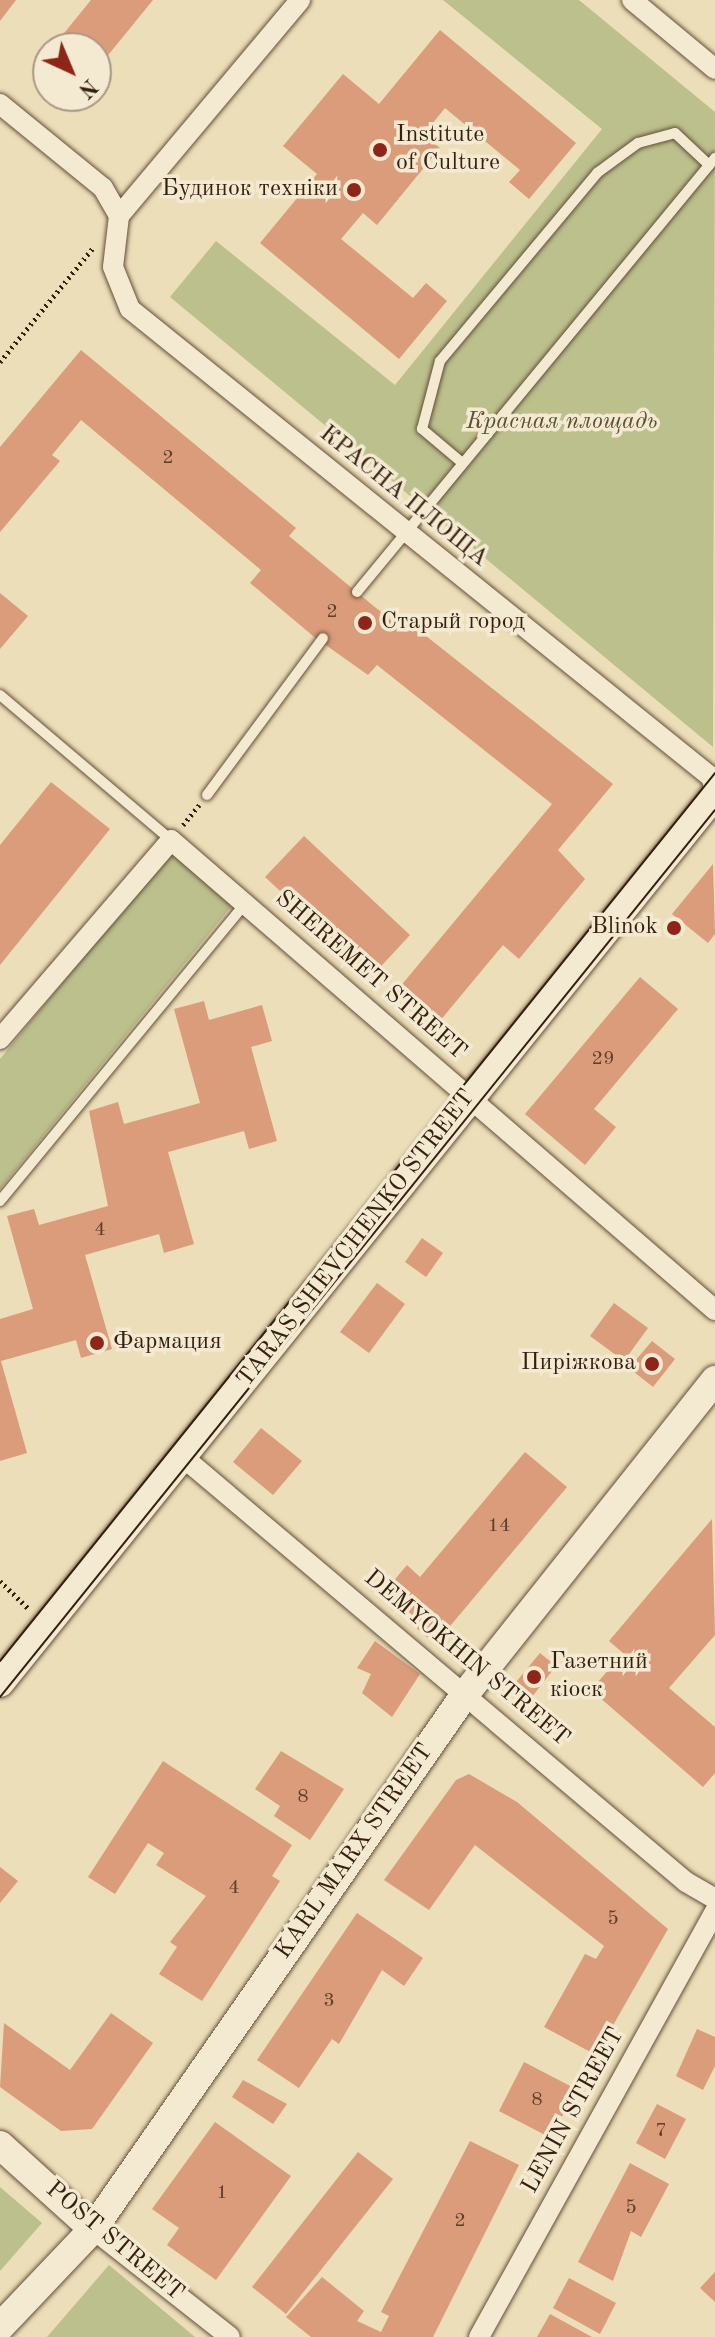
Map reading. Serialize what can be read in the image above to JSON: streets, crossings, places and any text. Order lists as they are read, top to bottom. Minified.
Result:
{"streets":{"main road":["TARAS SHEVCHENKO STREET","KARL MARX STREET","POST STREET"],"street":["КРАСНА ПЛОЩА","SHEREMET STREET","DEMYOKHIN STREET","LENIN STREET"]},"crossings":[["SHEREMET STREET","TARAS SHEVCHENKO STREET"],["TARAS SHEVCHENKO STREET","DEMYOKHIN STREET"],["DEMYOKHIN STREET","KARL MARX STREET"],["KARL MARX STREET","POST STREET"]],"parks":["Красная площадь"],"places":["Institute of Culture","Будинок техніки","Старый город","Blinok","Фармация","Пиріжкова","Газетний кіоск"],"house_numbers":["2","2","29","4","14","8","4","5","3","8","7","1","5","2"],"north":"bottom right"}
